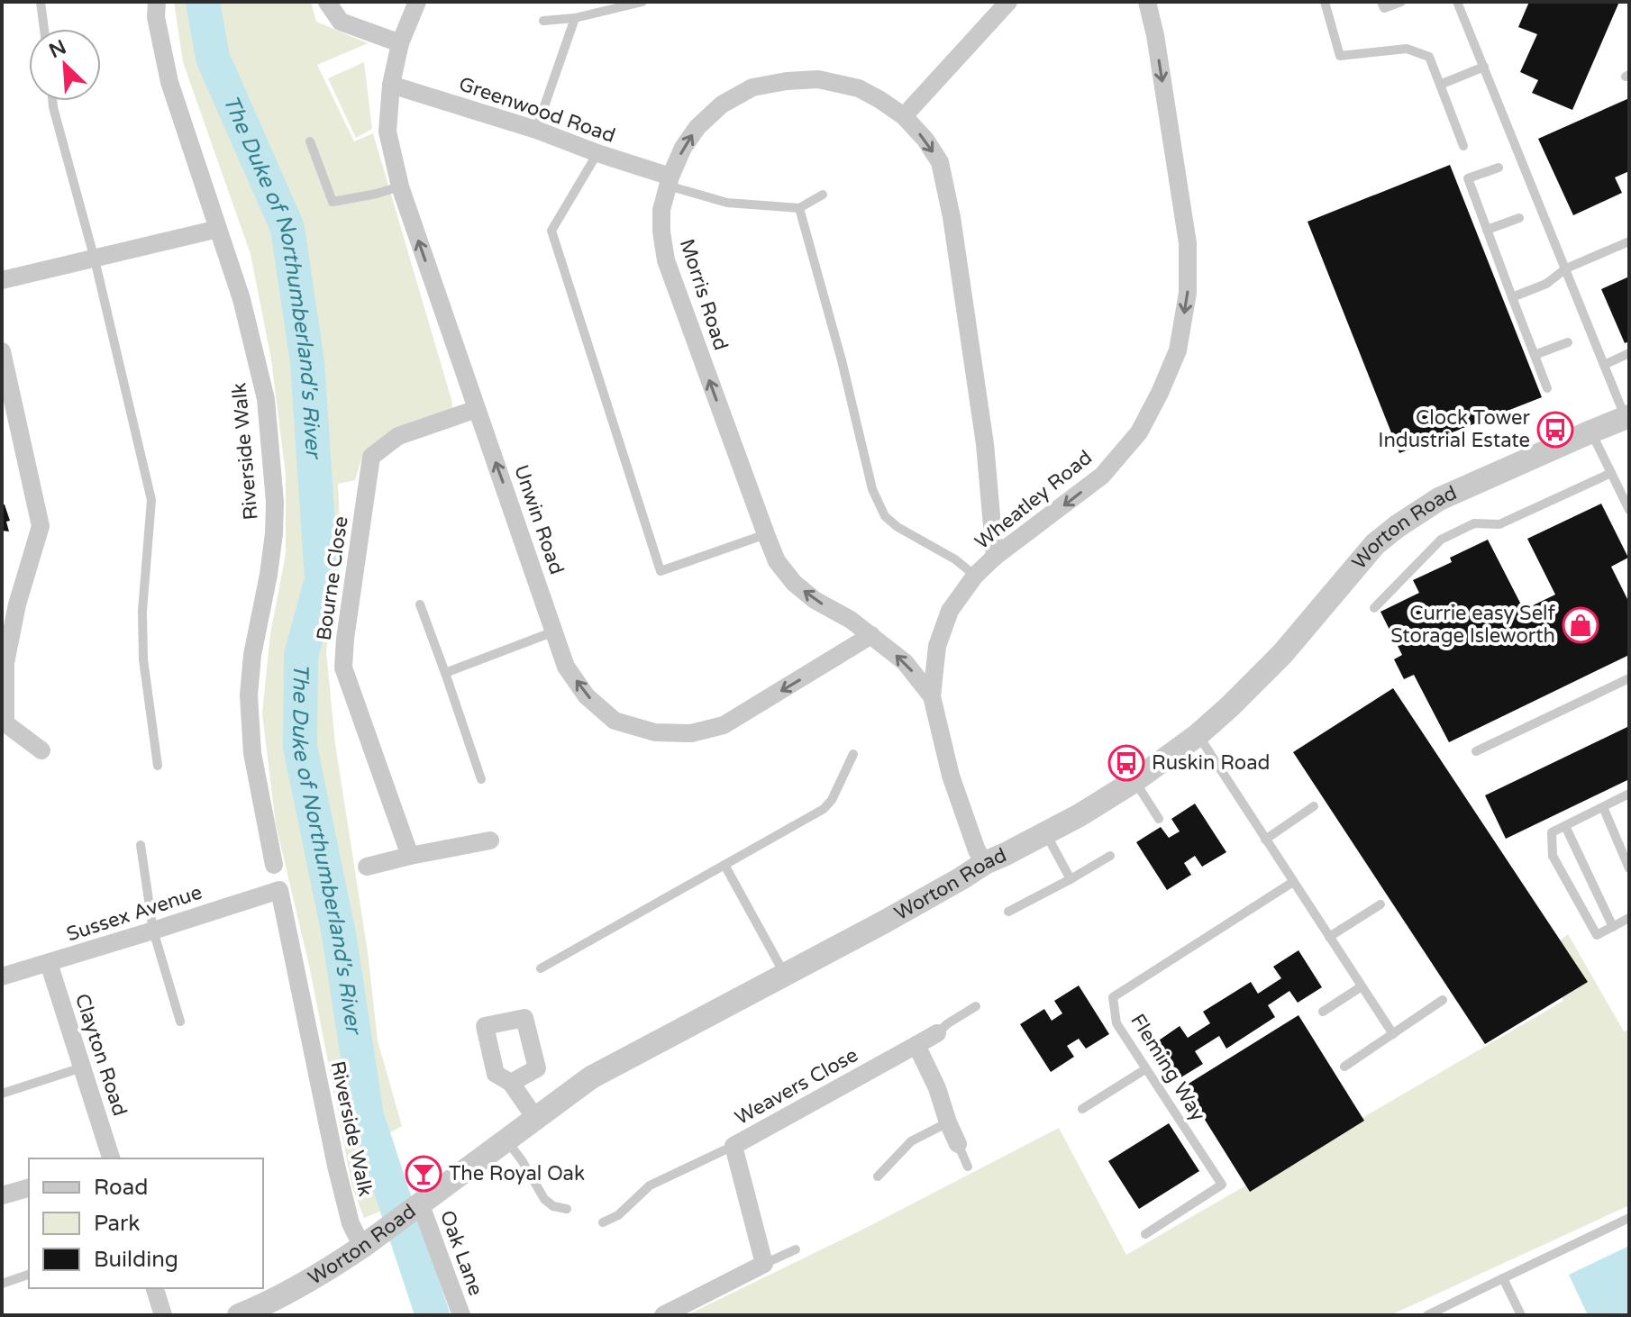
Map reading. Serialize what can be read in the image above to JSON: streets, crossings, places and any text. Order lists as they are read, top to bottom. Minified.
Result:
{"streets":{"street":["Greenwood Road","Morris Road","Riverside Walk","Wheatley Road","Unwin Road","Worton Road","Bourne Close","Sussex Avenue","Clayton Road","Weavers Close","Oak Lane"],"lane":["Fleming Way"]},"crossings":[["Greenwood Road","Morris Road"],["Greenwood Road","Unwin Road"],["Morris Road","Wheatley Road"],["Morris Road","Unwin Road"],["Riverside Walk","Worton Road"],["Riverside Walk","Sussex Avenue"],["Unwin Road","Bourne Close"],["Worton Road","Oak Lane"],["Sussex Avenue","Clayton Road"]],"one_way":["Wheatley Road"],"water":["The Duke of Northumberland's River"],"places":{"bus stop":["Clock Tower Industrial Estate","Ruskin Road"],"shop":["Currie easy Self Storage Isleworth"],"bar":["The Royal Oak"]},"legend":["Road","Park","Building"],"north":"top left"}
